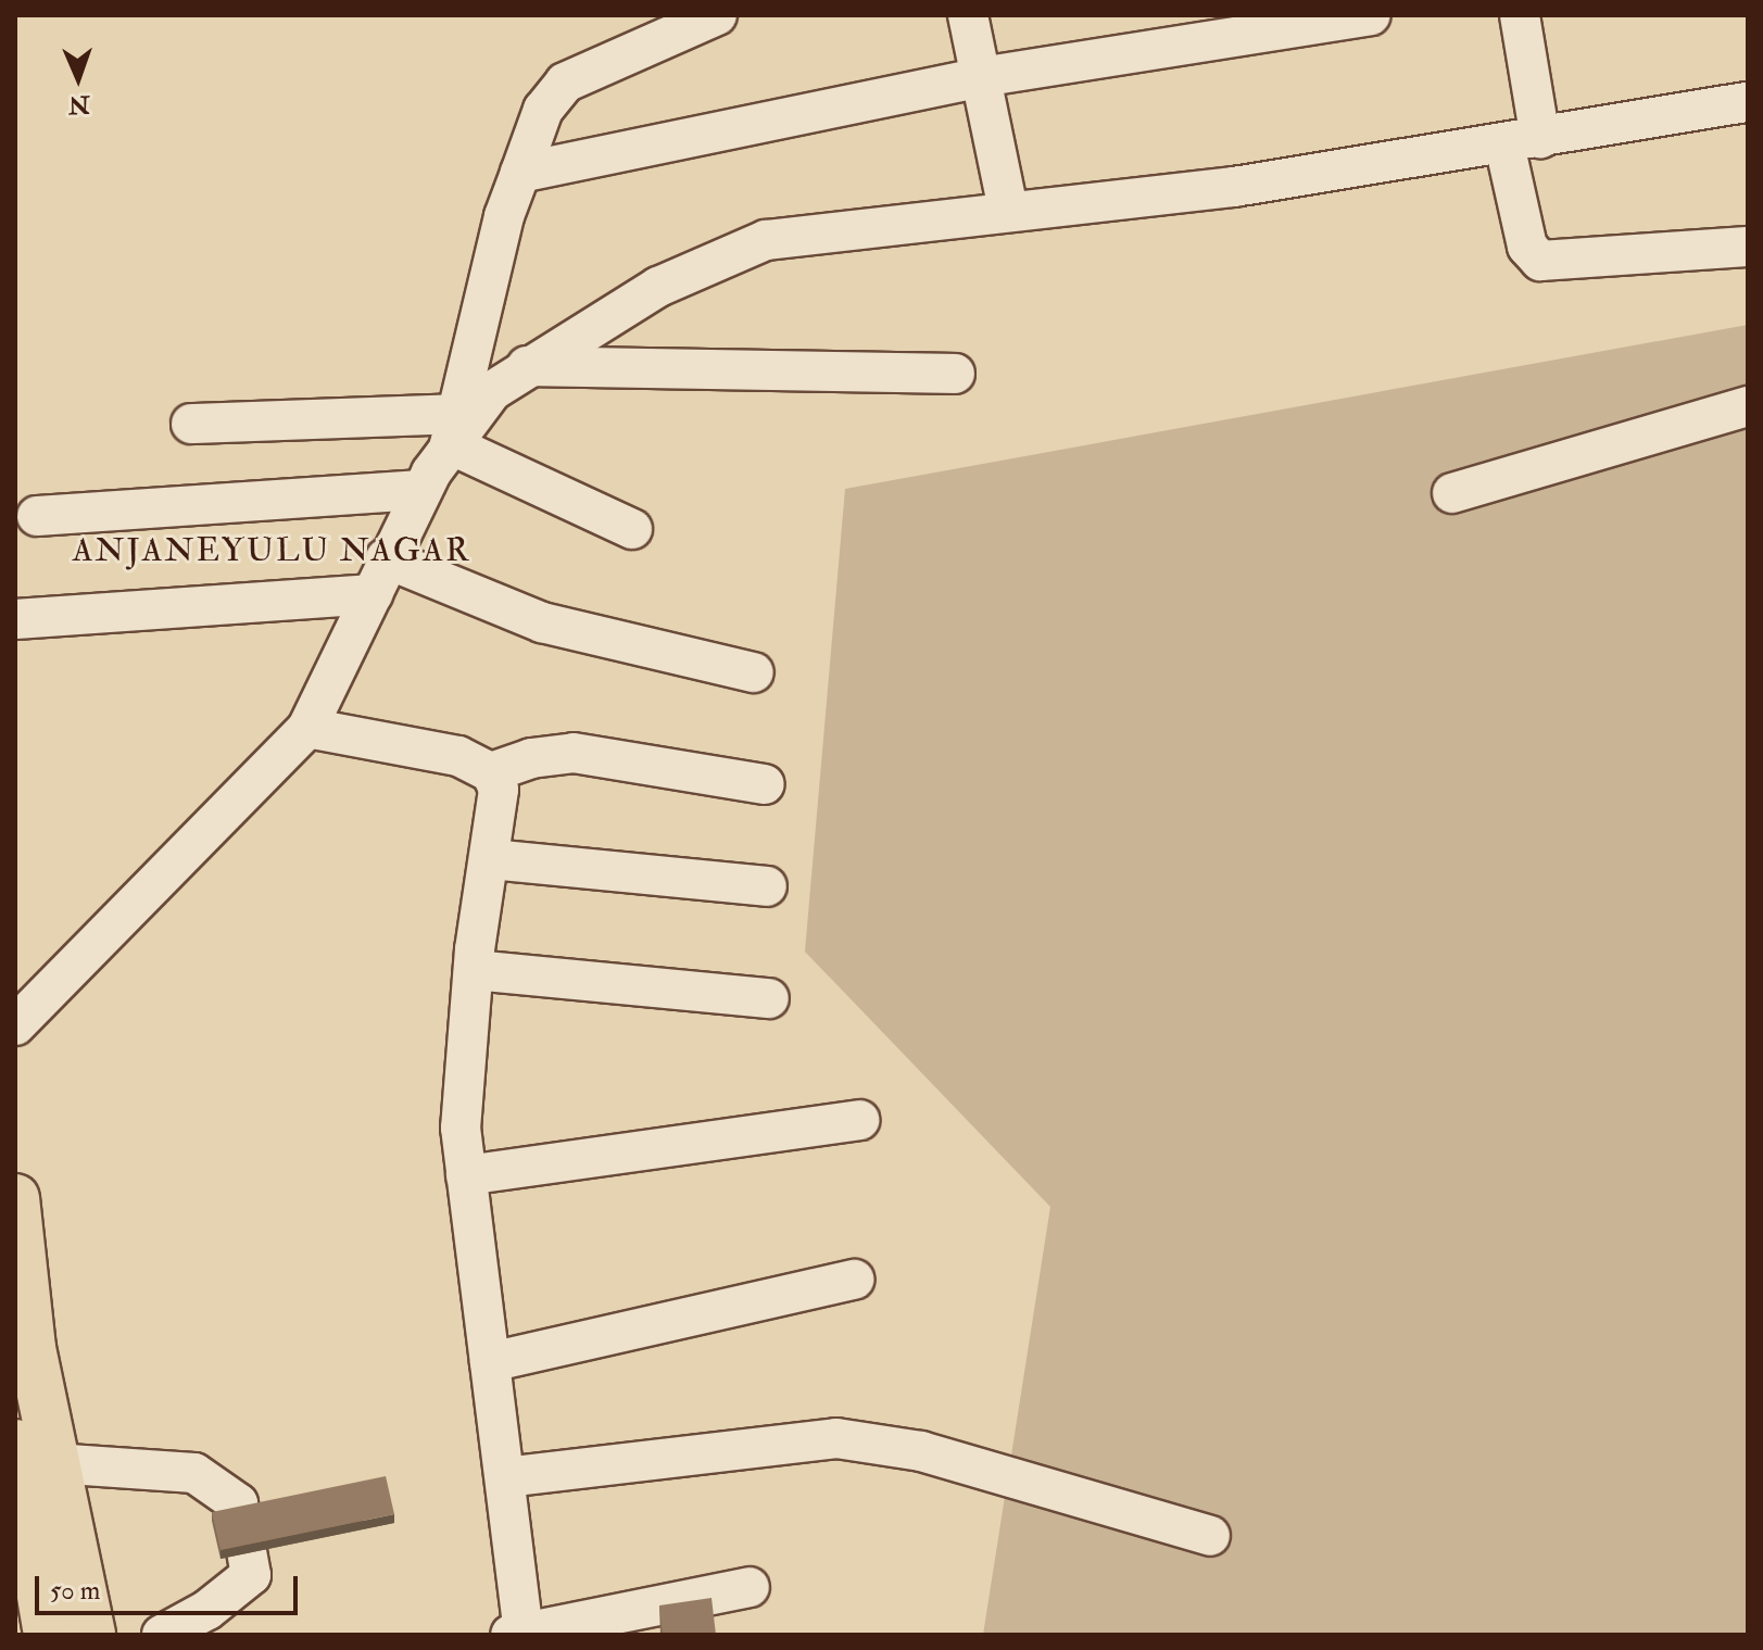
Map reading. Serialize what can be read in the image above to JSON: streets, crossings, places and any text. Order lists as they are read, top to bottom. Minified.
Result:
{"districts":["ANJANEYULU NAGAR"],"scale_bar":"50 m","north":"bottom"}
